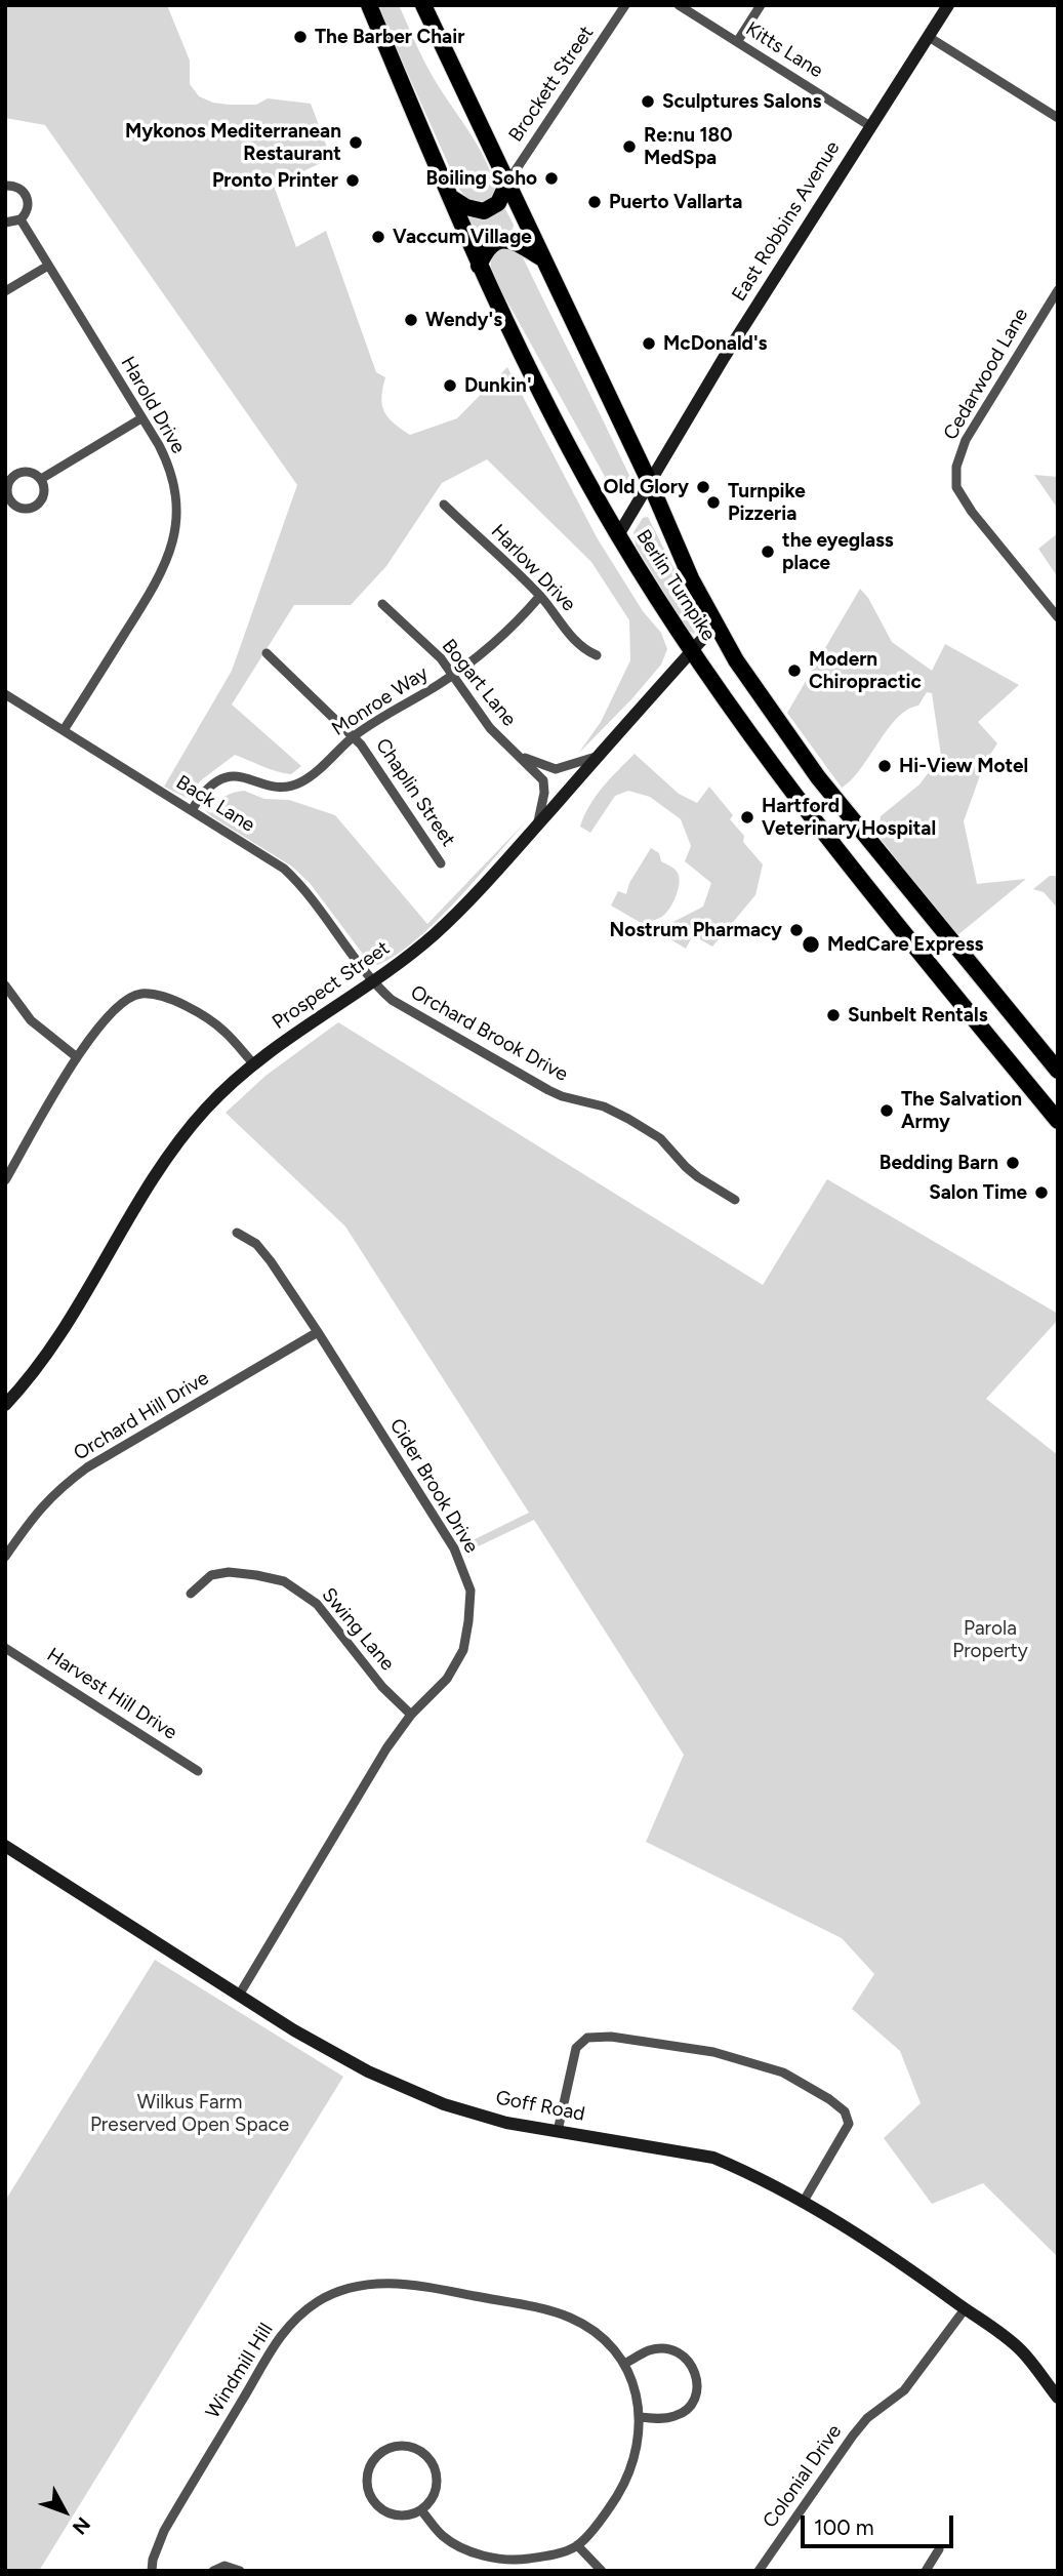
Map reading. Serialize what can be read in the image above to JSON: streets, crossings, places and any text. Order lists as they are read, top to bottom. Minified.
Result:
{"streets":{"highway":["Berlin Turnpike"],"main road":["East Robbins Avenue","Prospect Street","Goff Road"],"street":["Kitts Lane","Brockett Street","Cedarwood Lane","Harold Drive","Harlow Drive","Bogart Lane","Monroe Way","Chaplin Street","Back Lane","Orchard Brook Drive","Orchard Hill Drive","Cider Brook Drive","Swing Lane","Harvest Hill Drive","Windmill Hill","Colonial Drive"]},"crossings":[["Kitts Lane","East Robbins Avenue"],["Brockett Street","Berlin Turnpike"],["East Robbins Avenue","Berlin Turnpike"],["Harold Drive","Back Lane"],["Harlow Drive","Monroe Way"],["Berlin Turnpike","Prospect Street"],["Bogart Lane","Monroe Way"],["Bogart Lane","Prospect Street"],["Monroe Way","Chaplin Street"],["Monroe Way","Back Lane"],["Back Lane","Prospect Street"],["Back Lane","Orchard Brook Drive"],["Prospect Street","Orchard Brook Drive"],["Orchard Hill Drive","Cider Brook Drive"],["Cider Brook Drive","Swing Lane"],["Cider Brook Drive","Goff Road"],["Goff Road","Colonial Drive"]],"parks":["Parola Property","Wilkus Farm Preserved Open Space"],"places":["The Barber Chair","Sculptures Salons","Mykonos Mediterranean Restaurant","Re:nu 180 MedSpa","Boiling Soho","Pronto Printer","Puerto Vallarta","Vaccum Village","Wendy's","McDonald's","Dunkin'","Old Glory","Turnpike Pizzeria","the eyeglass place","Modern Chiropractic","Hi-View Motel","Hartford Veterinary Hospital","Nostrum Pharmacy","MedCare Express","Sunbelt Rentals","The Salvation Army","Bedding Barn","Salon Time"],"scale_bar":"100 m","north":"bottom right"}
